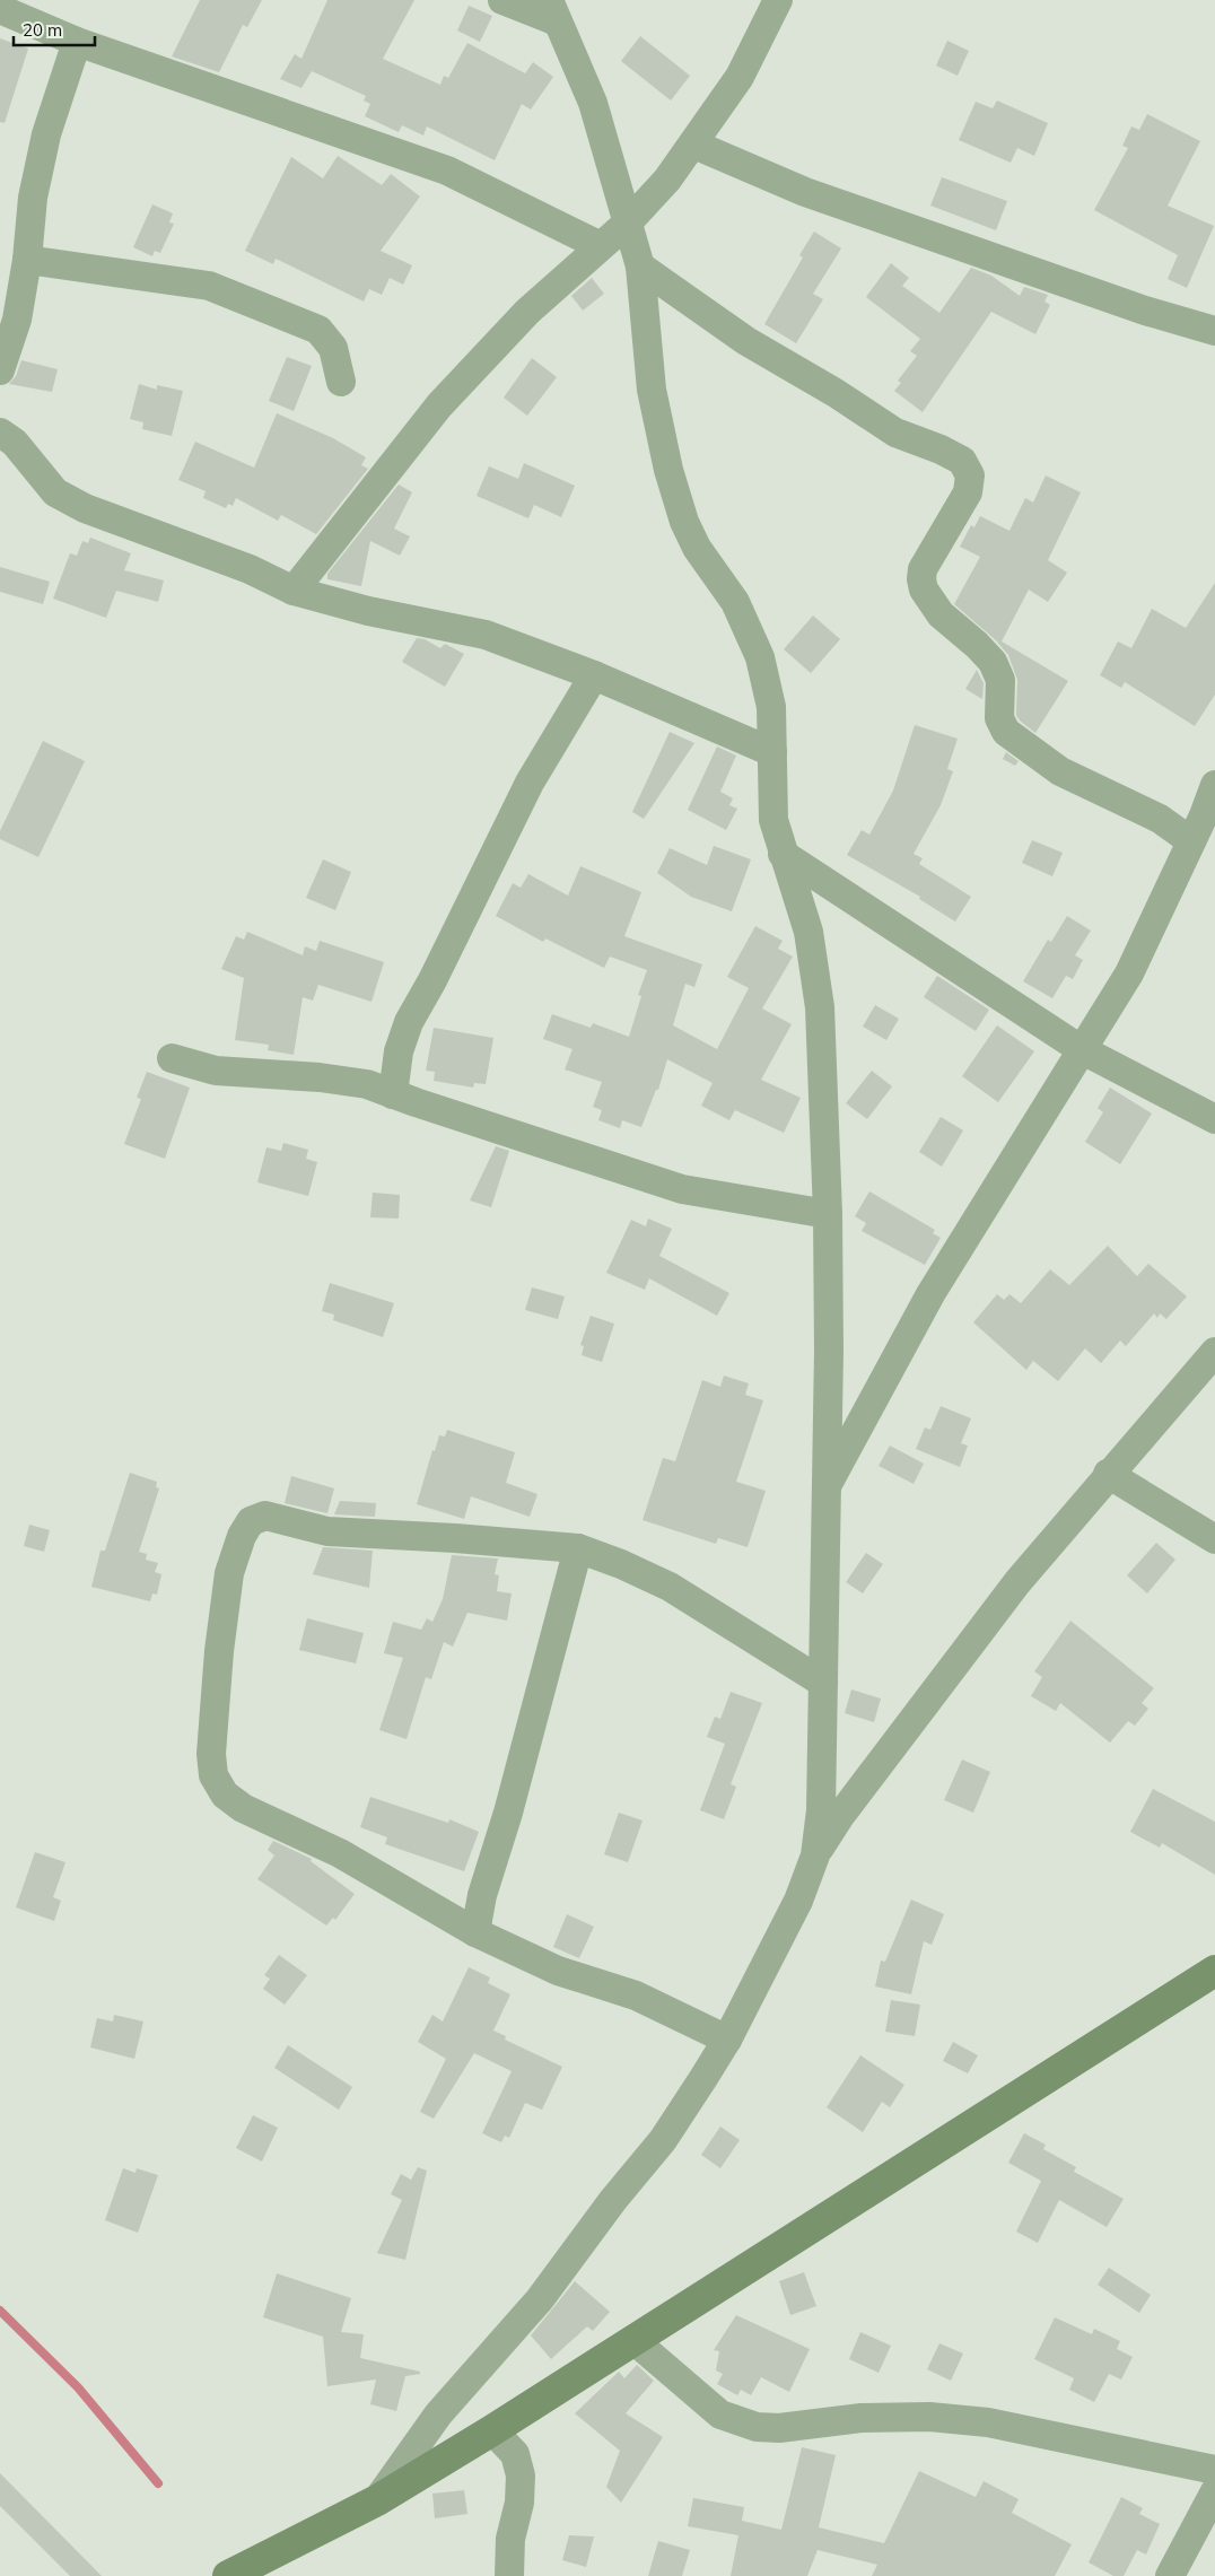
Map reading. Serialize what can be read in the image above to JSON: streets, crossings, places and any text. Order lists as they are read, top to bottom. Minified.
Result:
{"scale_bar":"20 m"}
